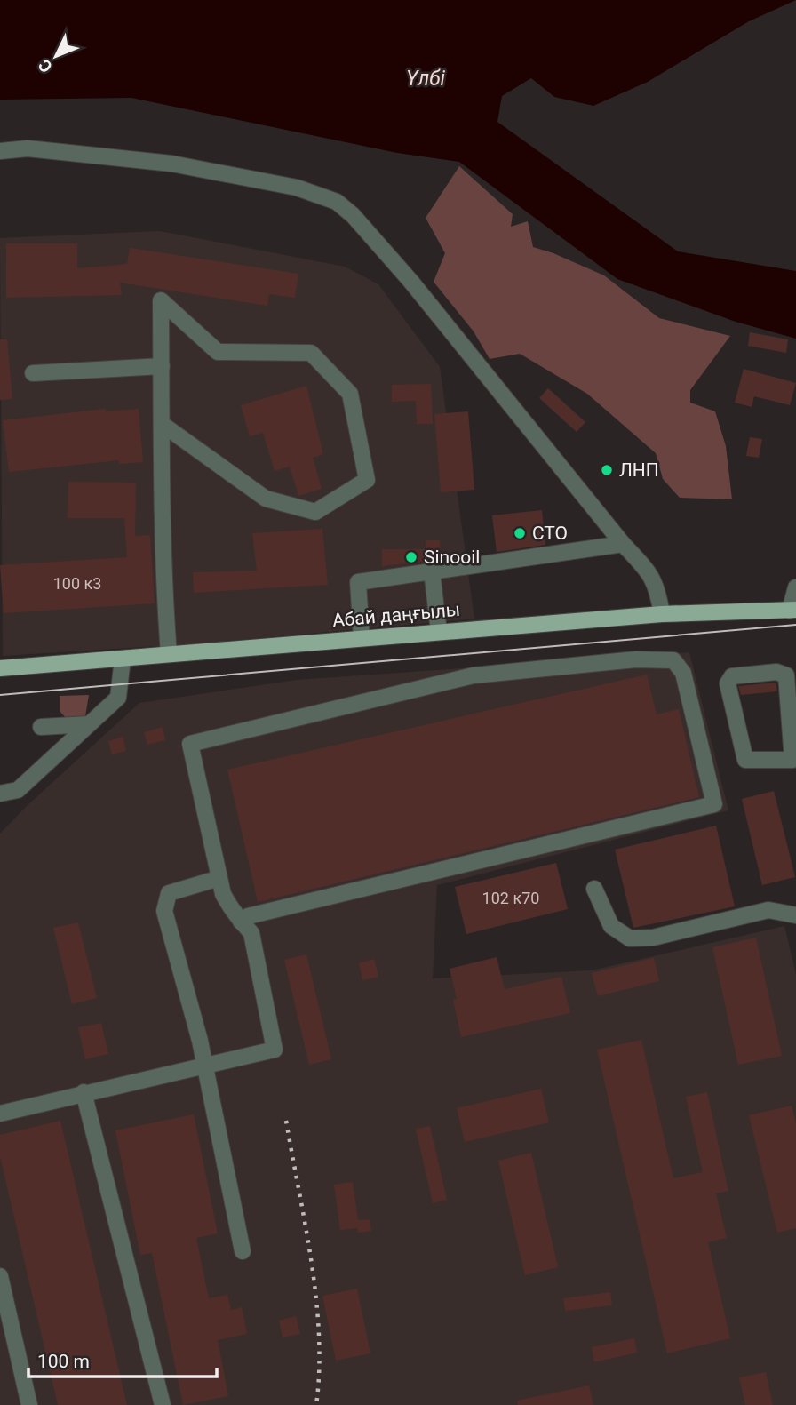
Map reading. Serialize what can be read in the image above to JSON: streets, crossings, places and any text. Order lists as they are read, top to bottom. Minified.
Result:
{"streets":{"main road":["Абай даңғылы"]},"water":["Үлбі"],"places":["ЛНП","СТО","Sinooil"],"house_numbers":["100 к3","102 к70"],"scale_bar":"100 m","north":"bottom left"}
